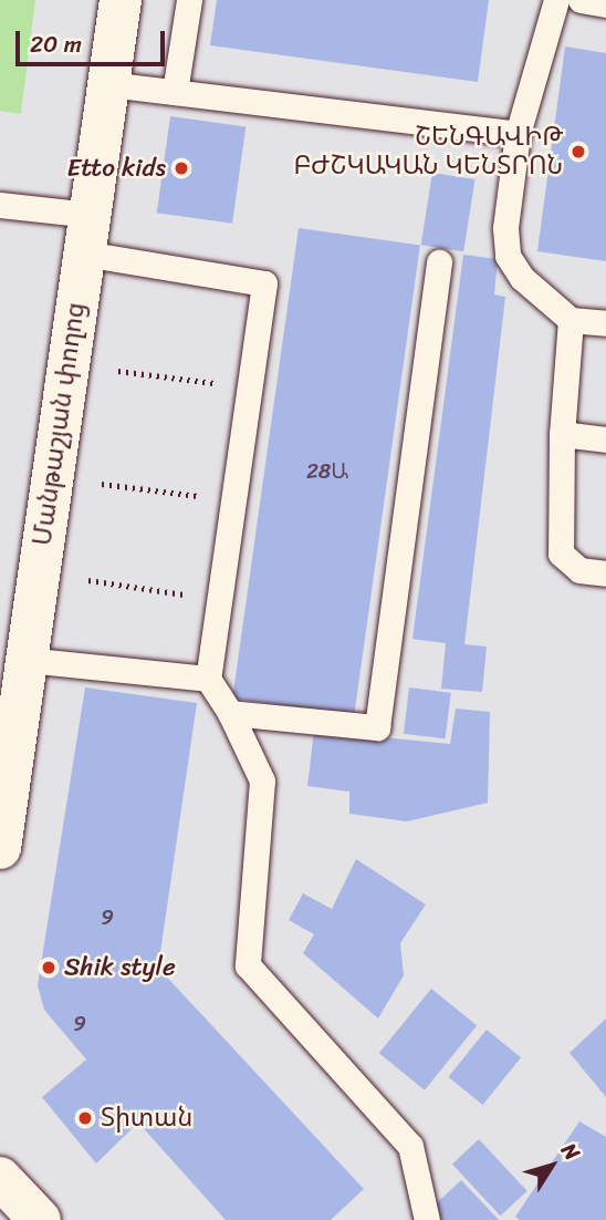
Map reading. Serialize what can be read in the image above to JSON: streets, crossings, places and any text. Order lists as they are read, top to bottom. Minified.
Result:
{"streets":{"street":["Մանթաշյան փողոց"]},"places":["ՇԵՆԳԱՎԻԹ ԲԺՇԿԱԿԱՆ ԿԵՆՏՐՈՆ","Etto kids","Shik style","Տիտան"],"house_numbers":["28Ա","9","9"],"scale_bar":"20 m","north":"top right"}
